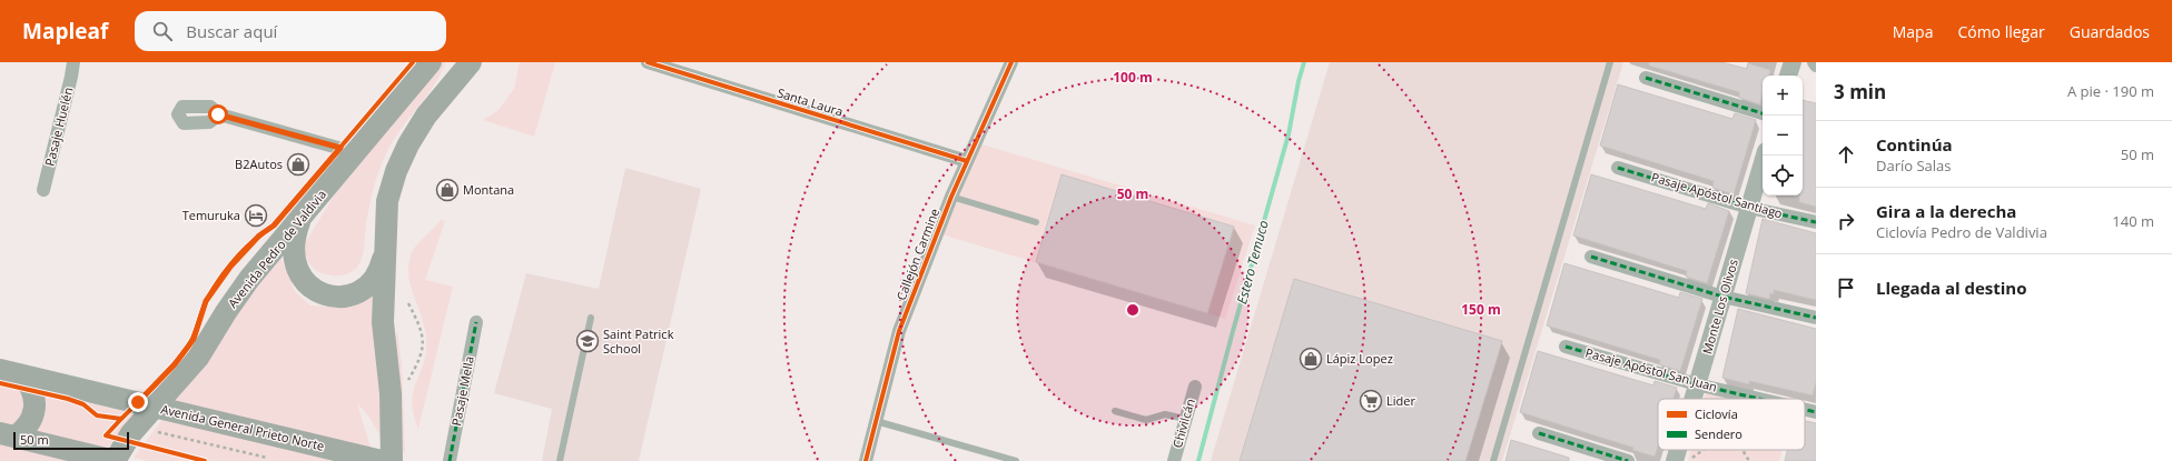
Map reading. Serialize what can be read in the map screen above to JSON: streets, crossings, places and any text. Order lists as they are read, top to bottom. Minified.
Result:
{"streets":{"main road":["Avenida Pedro de Valdivia","Avenida General Prieto Norte"],"street":["Santa Laura","Pasaje Huelén","Pasaje Apóstol Santiago","Callejón Carmine","Monte Los Olivos","Pasaje Apóstol San Juan","Pasaje Mella","Chivilcán"]},"crossings":[["Santa Laura","Callejón Carmine"],["Pasaje Apóstol Santiago","Monte Los Olivos"],["Avenida Pedro de Valdivia","Avenida General Prieto Norte"],["Monte Los Olivos","Pasaje Apóstol San Juan"]],"water":["Estero Temuco"],"places":{"shop":["B2Autos","Montana","Lápiz Lopez"],"hotel":["Temuruka"],"school or university":["Saint Patrick School"],"supermarket":["Lider"]},"legend":["Ciclovía","Sendero"],"scale_bar":"50 m","page":{"header":"Mapleaf","search":"Buscar aquí","nav":["Mapa","Cómo llegar","Guardados"],"heading":["3 min","A pie · 190 m"],"map_buttons":["+","−"],"list":[["Continúa","Darío Salas","50 m"],["Gira a la derecha","Ciclovía Pedro de Valdivia","140 m"],"Llegada al destino"],"scale":"50 m"},"rings":["100 m","50 m","150 m"]}
